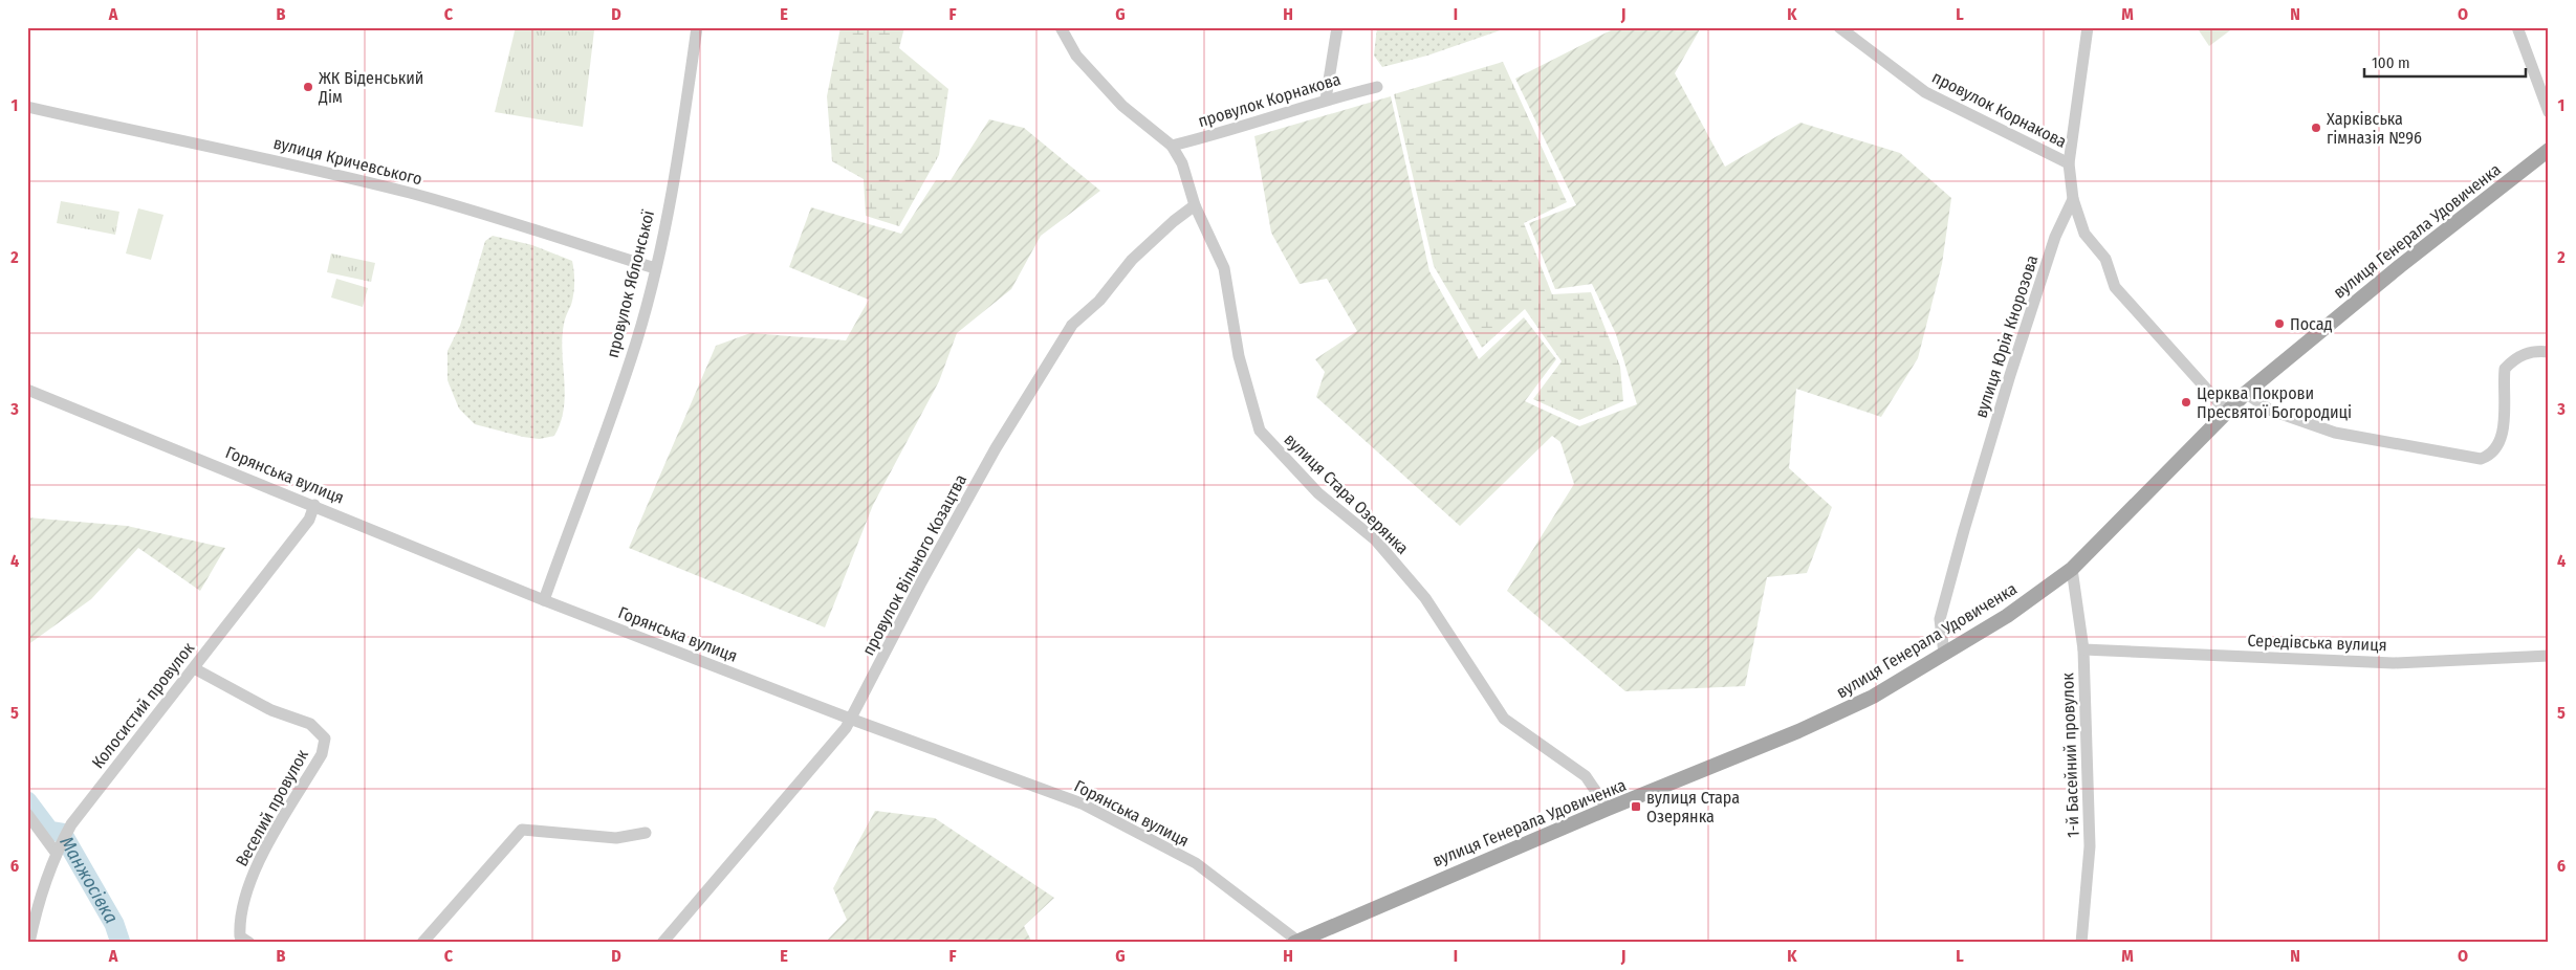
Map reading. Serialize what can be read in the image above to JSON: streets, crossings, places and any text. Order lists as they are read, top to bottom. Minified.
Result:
{"streets":{"main road":["вулиця Генерала Удовиченка"],"street":["провулок Корнакова","вулиця Кричевського","провулок Яблонської","вулиця Юрія Кнорозова","Горянська вулиця","вулиця Стара Озерянка","провулок Вільного Козацтва","Середівська вулиця","Колосистий провулок","1-й Басейний провулок","Веселий провулок"]},"crossings":[["провулок Корнакова","вулиця Стара Озерянка"],["вулиця Кричевського","провулок Яблонської"],["вулиця Генерала Удовиченка","вулиця Юрія Кнорозова"],["вулиця Генерала Удовиченка","Горянська вулиця"],["вулиця Генерала Удовиченка","вулиця Стара Озерянка"],["вулиця Генерала Удовиченка","1-й Басейний провулок"],["провулок Яблонської","Горянська вулиця"],["Горянська вулиця","провулок Вільного Козацтва"],["Горянська вулиця","Колосистий провулок"],["вулиця Стара Озерянка","провулок Вільного Козацтва"],["Середівська вулиця","1-й Басейний провулок"],["Колосистий провулок","Веселий провулок"]],"water":["Манжосівка"],"places":{"other":["ЖК Віденський Дім","Харківська гімназія №96","Посад","Церква Покрови Пресвятої Богородиці"],"transit":["вулиця Стара Озерянка"]},"scale_bar":"100 m","grid":{"columns":["A","B","C","D","E","F","G","H","I","J","K","L","M","N","O"],"rows":["1","2","3","4","5","6"]}}
